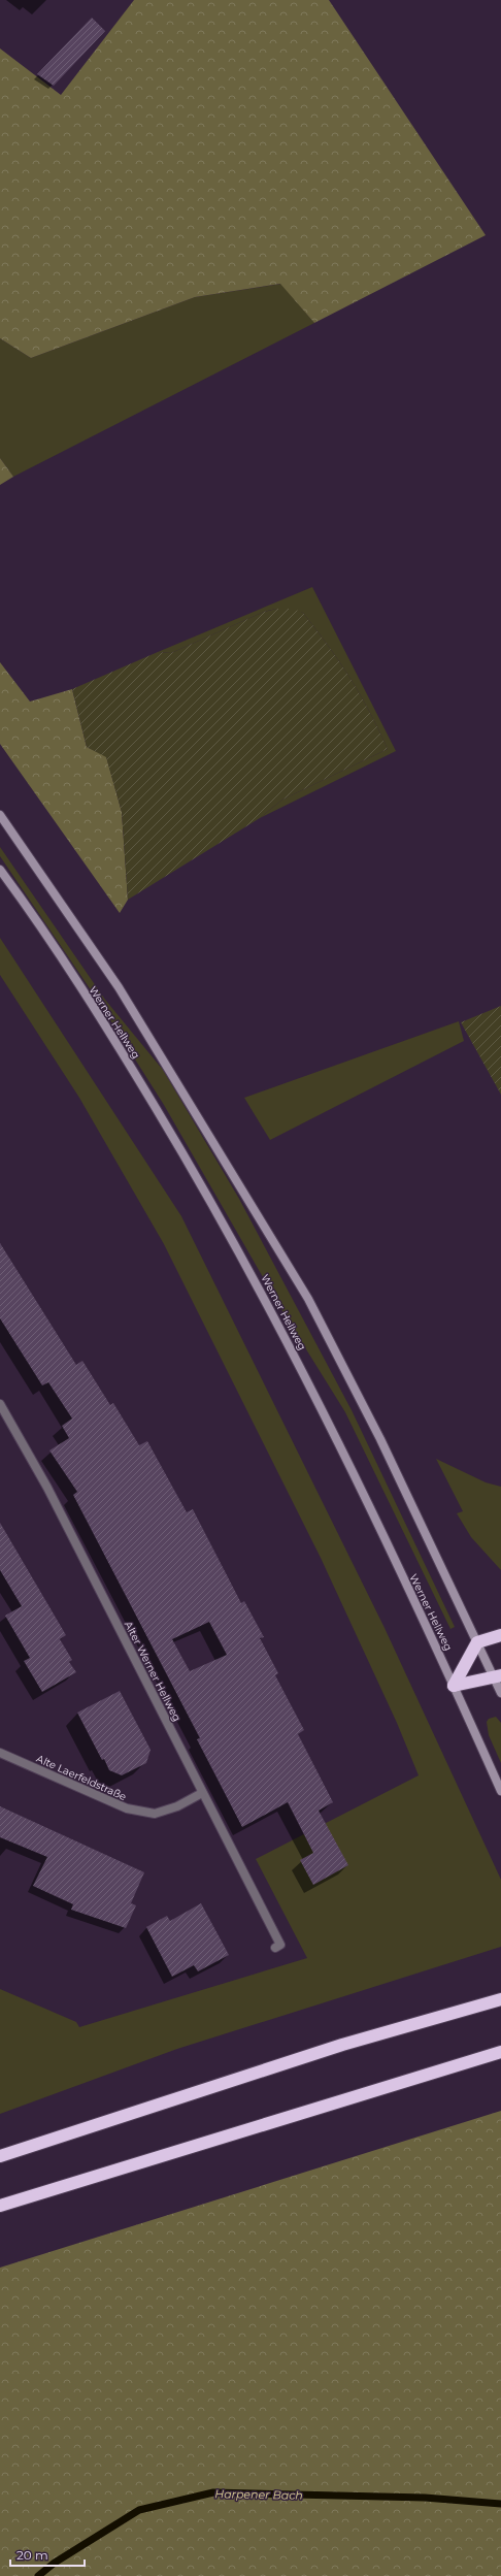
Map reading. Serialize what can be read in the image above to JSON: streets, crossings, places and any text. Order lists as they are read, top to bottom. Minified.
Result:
{"streets":{"main road":["Werner Hellweg"],"street":["Alter Werner Hellweg","Alte Laerfeldstraße"]},"crossings":[["Alter Werner Hellweg","Alte Laerfeldstraße"]],"water":["Harpener Bach"],"scale_bar":"20 m"}
